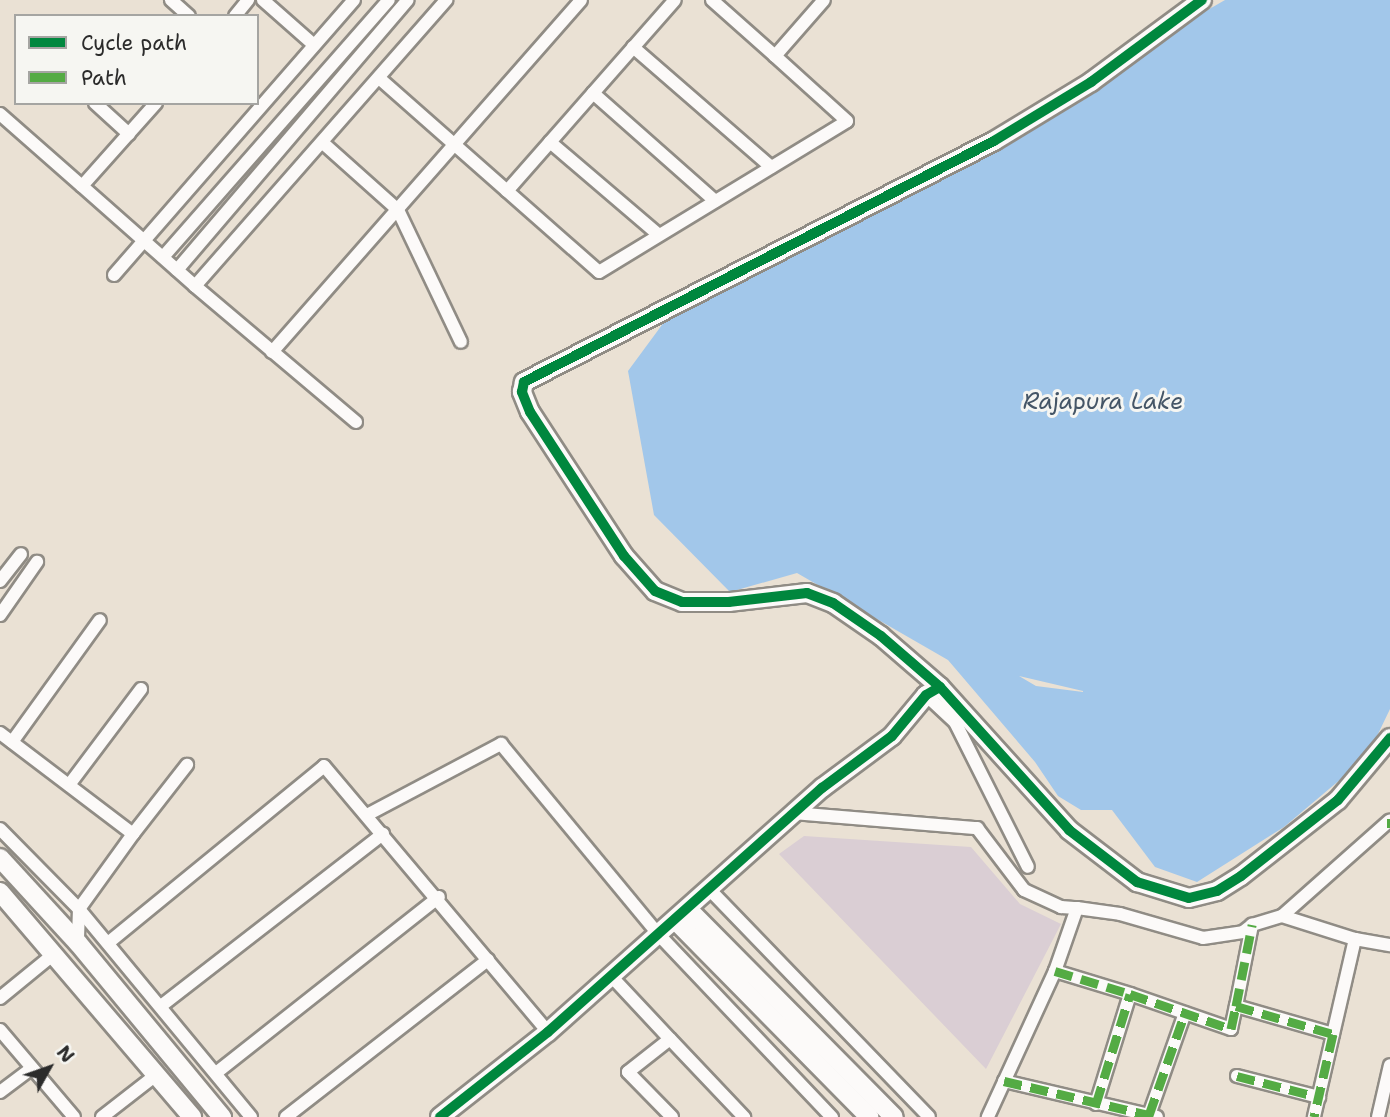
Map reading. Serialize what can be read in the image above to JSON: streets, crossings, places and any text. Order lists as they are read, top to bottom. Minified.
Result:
{"water":["Rajapura Lake"],"legend":["Cycle path","Path"],"north":"top right"}
